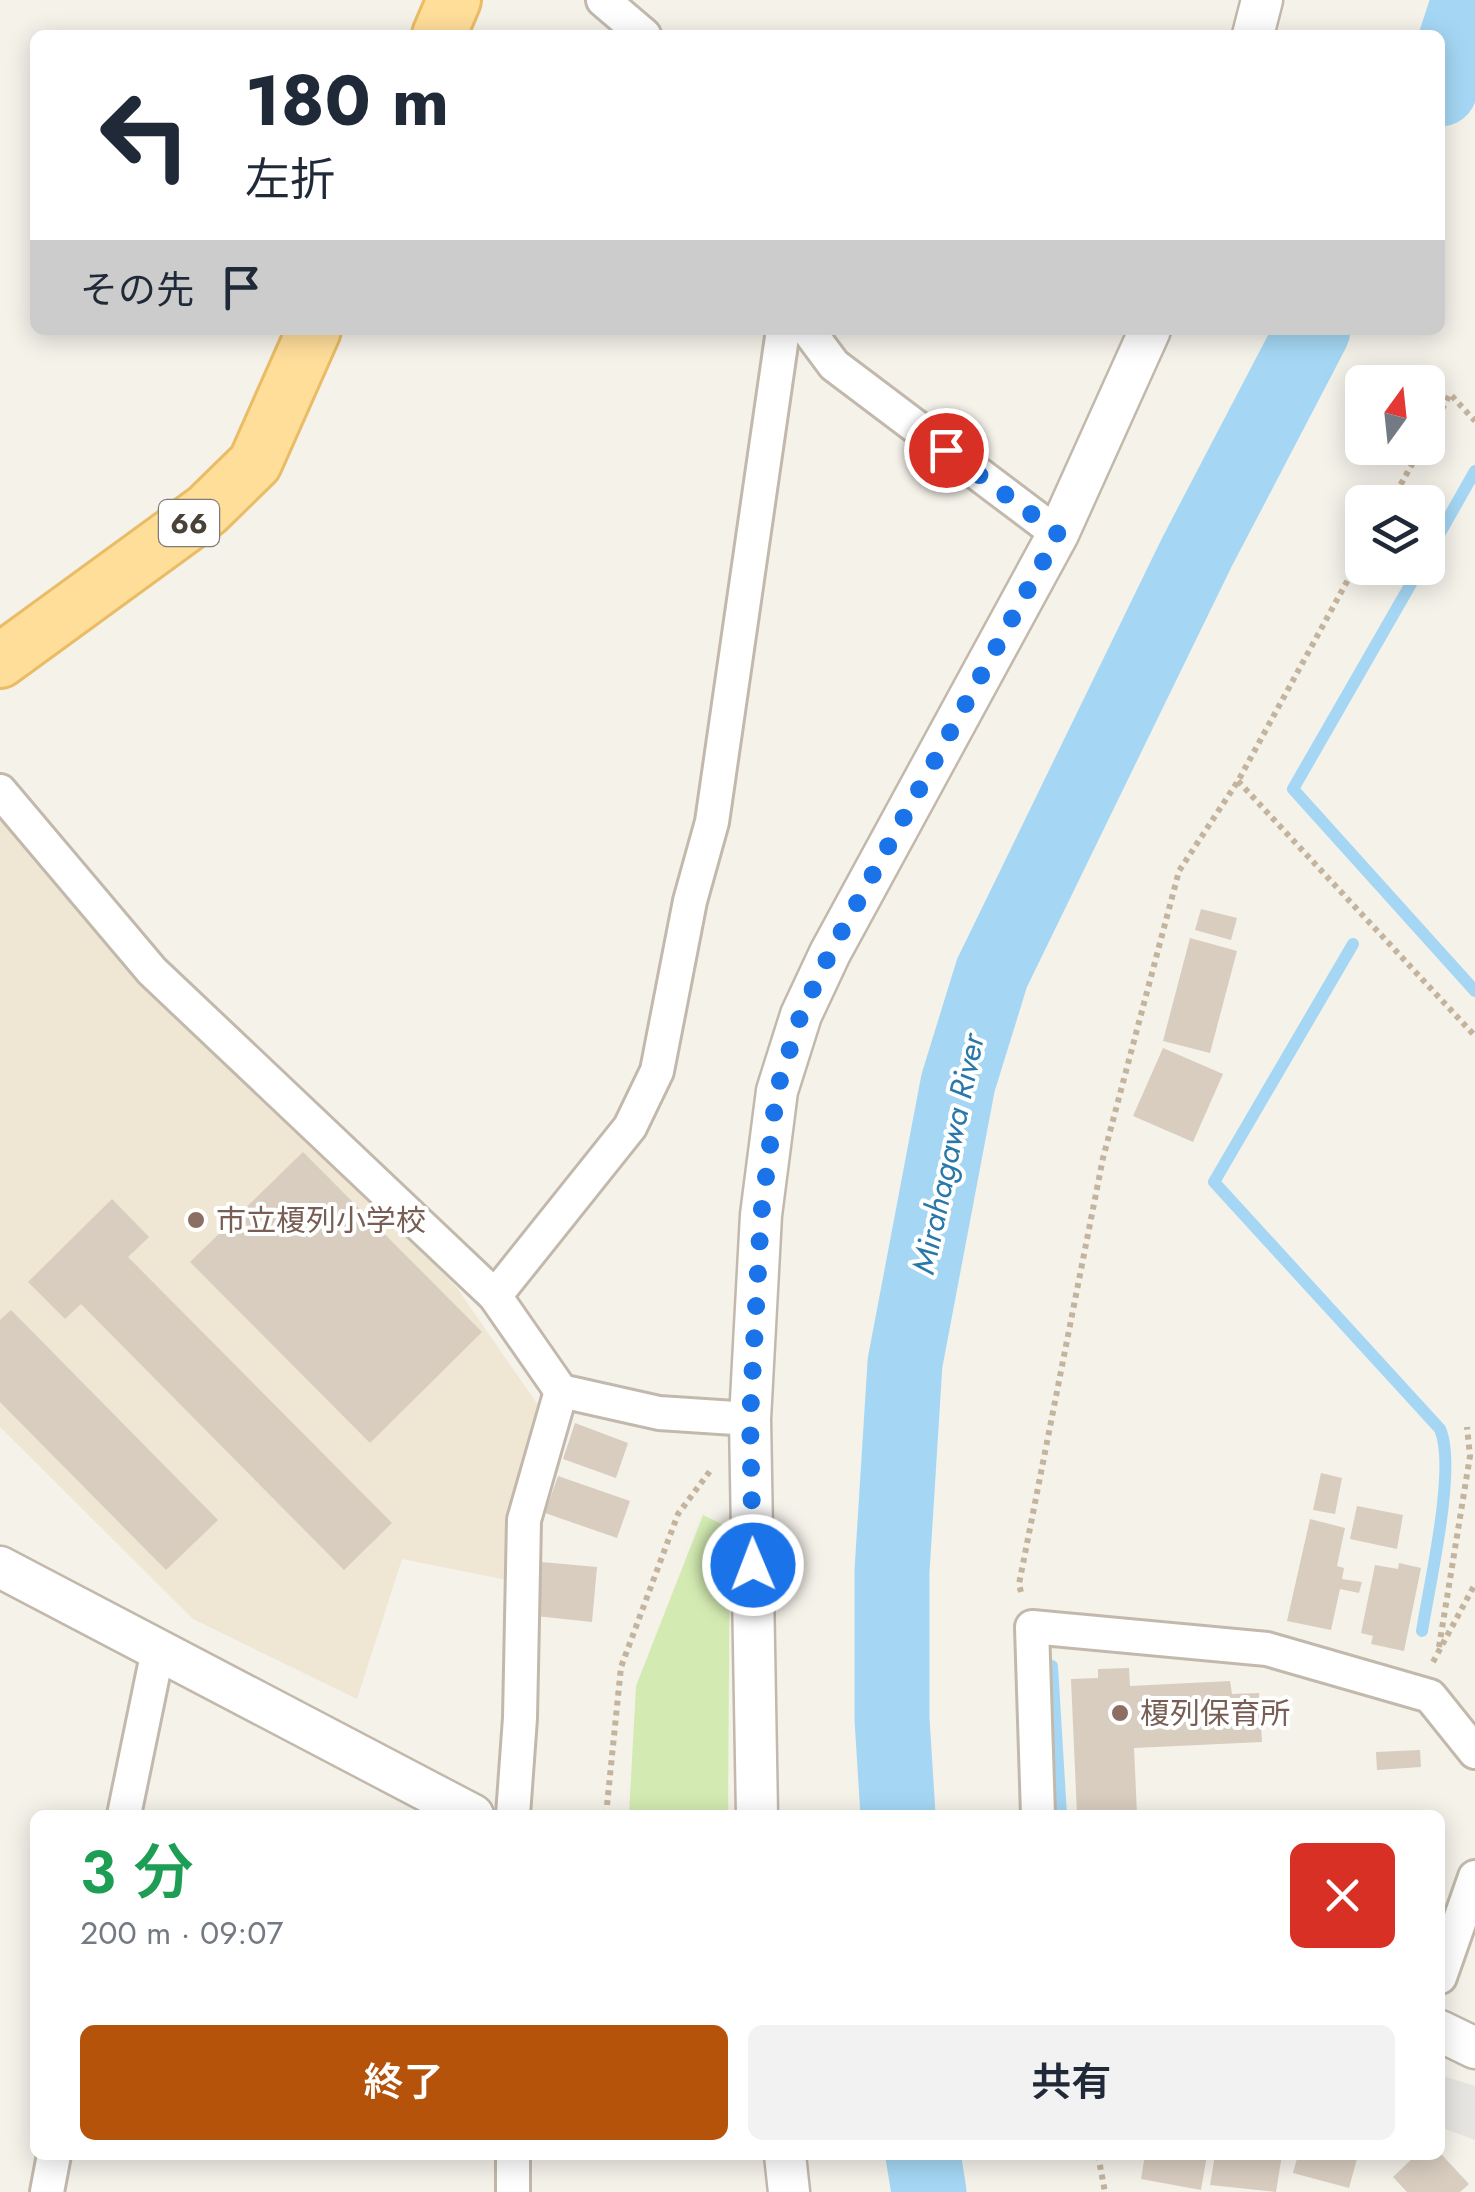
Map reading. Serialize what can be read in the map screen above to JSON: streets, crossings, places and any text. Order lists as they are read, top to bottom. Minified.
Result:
{"streets":{"main road":["66"]},"water":["Mirahagawa River"],"places":["市立榎列小学校","榎列保育所"],"north":"top","page":{"turn":["180 m","左折"],"then":"その先","heading":["3 分","200 m · 09:07"],"buttons":["終了","共有"]}}
